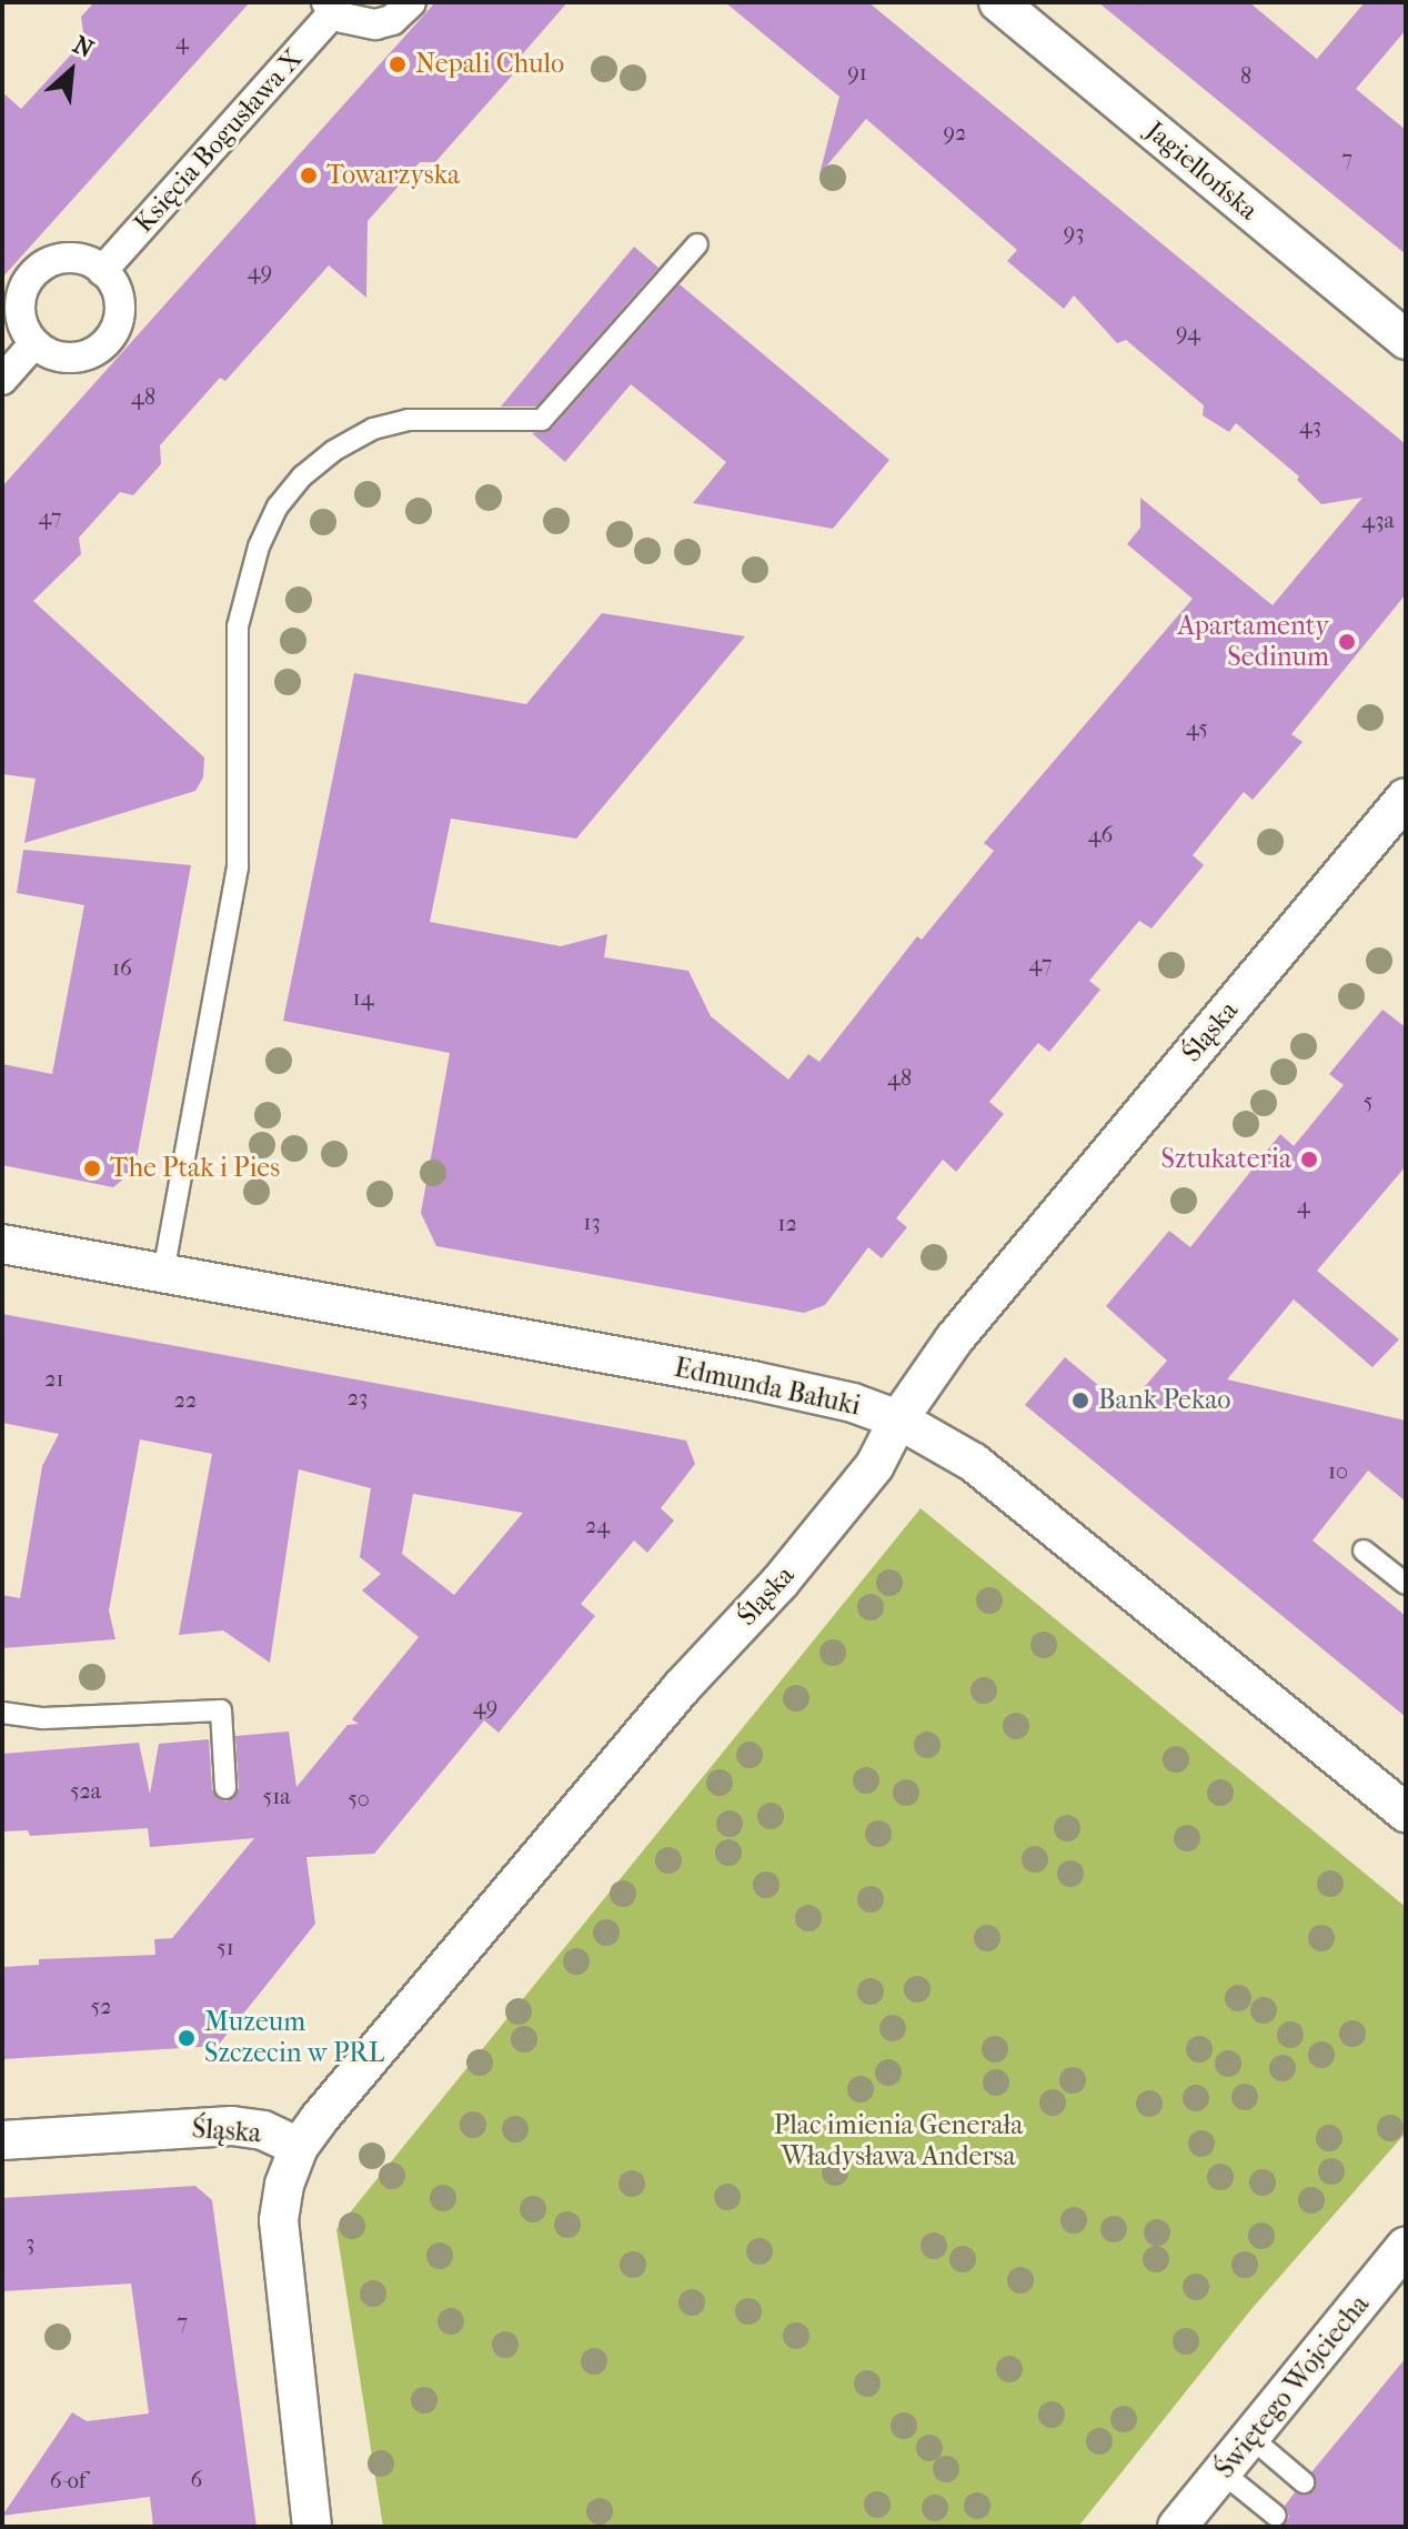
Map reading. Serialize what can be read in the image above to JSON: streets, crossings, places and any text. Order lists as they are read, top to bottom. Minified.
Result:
{"streets":{"street":["Księcia Bogusława X","Jagiellońska","Śląska","Edmunda Bałuki","Świętego Wojciecha"]},"crossings":[["Śląska","Edmunda Bałuki"]],"parks":["Plac imienia Generała Władysława Andersa"],"places":["Nepali Chulo","Towarzyska","Apartamenty Sedinum","Sztukateria","The Ptak i Pies","Bank Pekao","Muzeum Szczecin w PRL"],"house_numbers":["4","91","8","92","7","93","49","94","48","43","47","43a","45","46","47","16","14","48","5","4","13","12","21","23","22","10","24","49","52a","51a","50","51","52","3","7","6","6-of"],"north":"top right"}
